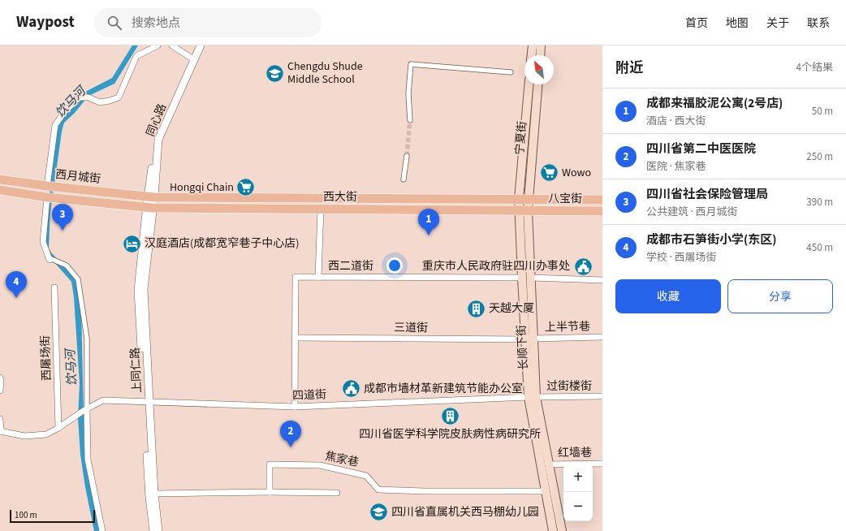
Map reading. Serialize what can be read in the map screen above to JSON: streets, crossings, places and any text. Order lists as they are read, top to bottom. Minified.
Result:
{"streets":{"main road":["宁夏街","西月城街","西大街","八宝街","长顺下街"],"street":["同心路","西二道街","上半节巷","三道街","西屠场街","上同仁路","过街楼街","四道街","红墙巷","焦家巷"]},"crossings":[["同心路","西月城街"],["同心路","西大街"],["同心路","上同仁路"],["宁夏街","西大街"],["宁夏街","八宝街"],["宁夏街","长顺下街"],["西月城街","西大街"],["西月城街","上同仁路"],["西大街","八宝街"],["西大街","长顺下街"],["西大街","上同仁路"],["八宝街","长顺下街"],["西二道街","三道街"],["西二道街","长顺下街"],["上半节巷","三道街"],["上半节巷","长顺下街"],["三道街","长顺下街"],["长顺下街","过街楼街"],["长顺下街","四道街"],["长顺下街","红墙巷"],["长顺下街","焦家巷"],["西屠场街","四道街"],["上同仁路","四道街"],["过街楼街","四道街"]],"water":["饮马河"],"places":{"school or university":["Chengdu Shude Middle School","四川省直属机关西马棚幼儿园"],"supermarket":["Wowo","Hongqi Chain"],"hotel":["汉庭酒店(成都宽窄巷子中心店)"],"public building":["重庆市人民政府驻四川办事处","成都市墙材革新建筑节能办公室"],"building":["天越大厦","四川省医学科学院皮肤病性病研究所"]},"scale_bar":"100 m","north":"top left","page":{"header":"Waypost","search":"搜索地点","nav":["首页","地图","关于","联系"],"heading":["附近","4个结果"],"list":[{"mark":"1","name":"成都来福胶泥公寓(2号店)","note":"酒店 · 西大街","value":"50 m"},{"mark":"2","name":"四川省第二中医医院","note":"医院 · 焦家巷","value":"250 m"},{"mark":"3","name":"四川省社会保险管理局","note":"公共建筑 · 西月城街","value":"390 m"},{"mark":"4","name":"成都市石笋街小学(东区)","note":"学校 · 西屠场街","value":"450 m"}],"pins":["3","1","4","2"],"buttons":["收藏","分享"],"map_buttons":["+","−"],"scale":"100 m"}}
